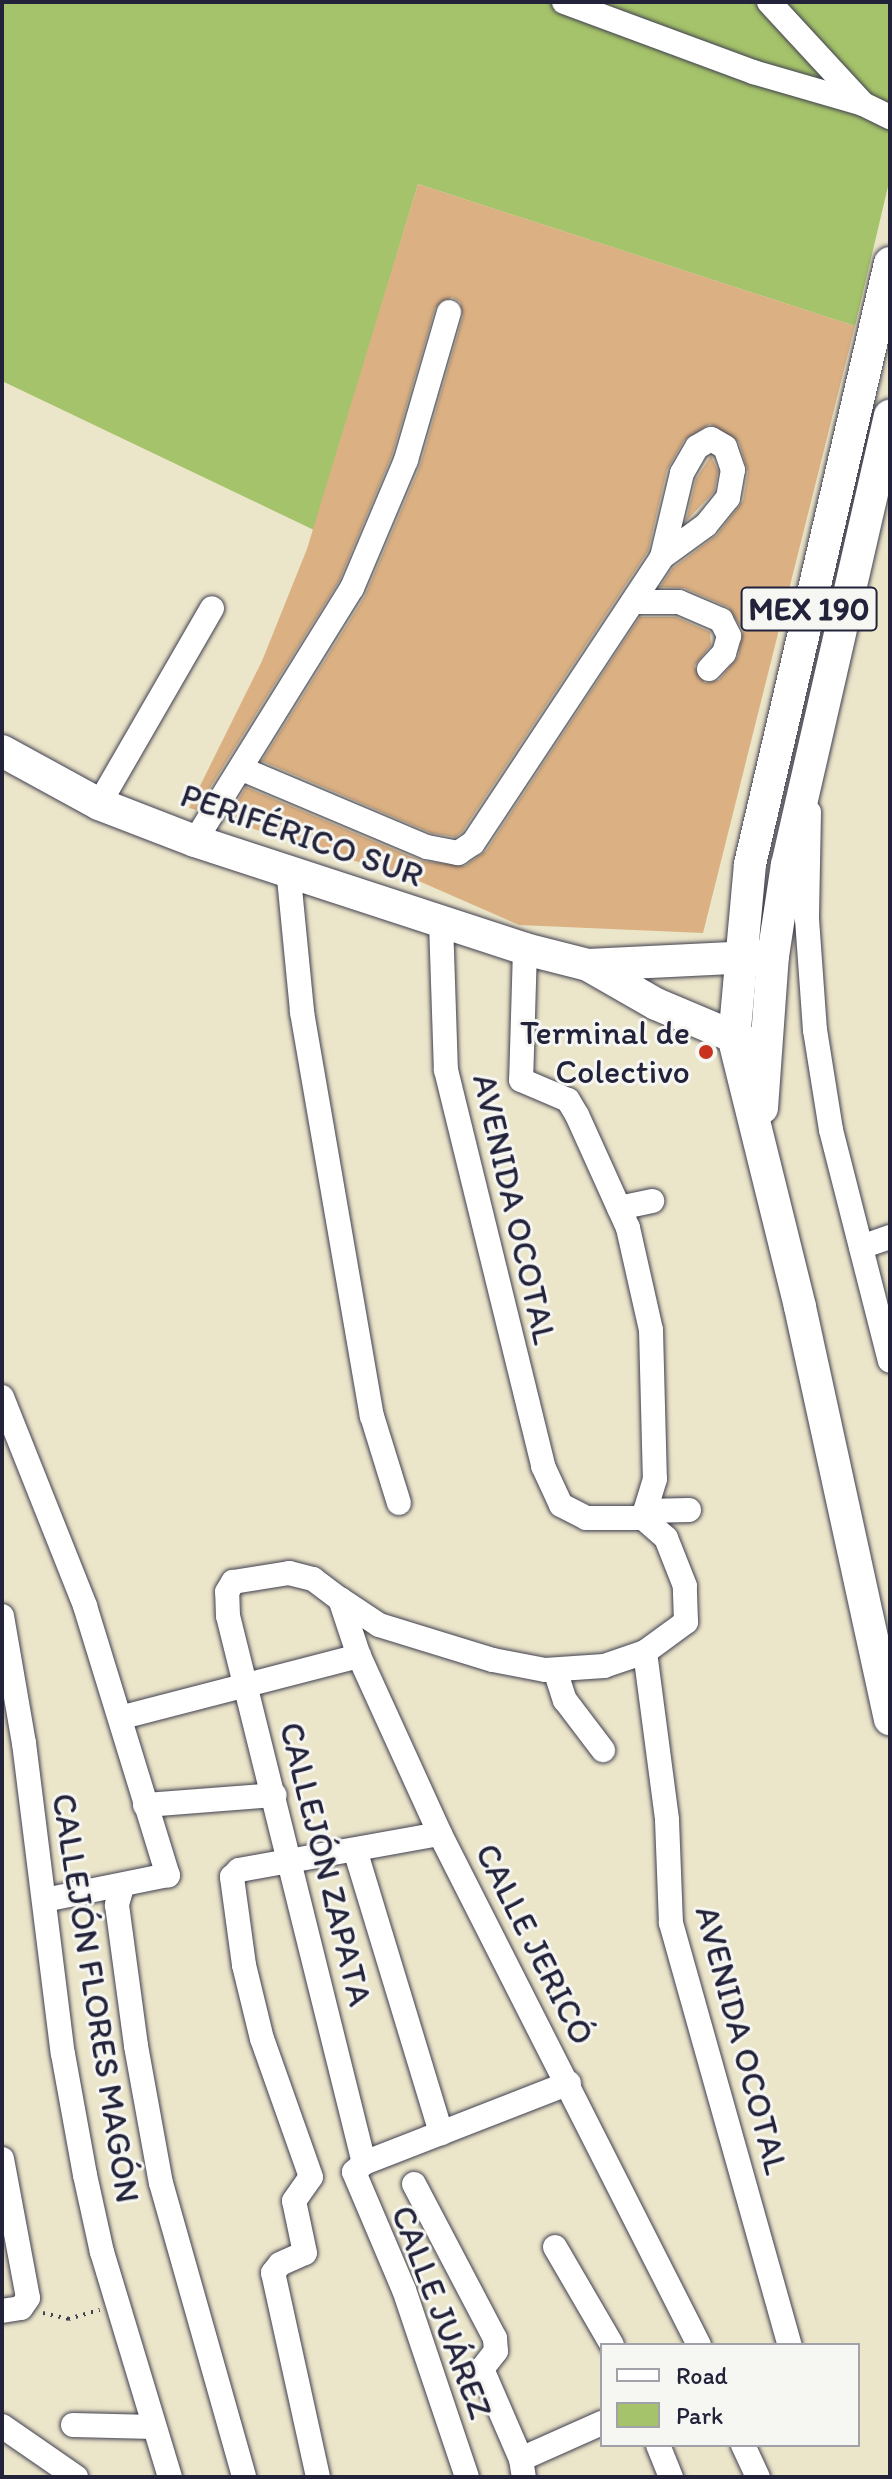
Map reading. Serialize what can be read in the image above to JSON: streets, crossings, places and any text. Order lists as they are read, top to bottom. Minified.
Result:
{"streets":{"main road":["MEX 190","PERIFÉRICO SUR"],"street":["AVENIDA OCOTAL","CALLEJÓN ZAPATA","CALLE JERICÓ","CALLEJÓN FLORES MAGÓN","CALLE JUÁREZ"]},"crossings":[["MEX 190","PERIFÉRICO SUR"],["PERIFÉRICO SUR","AVENIDA OCOTAL"],["CALLEJÓN ZAPATA","CALLE JERICÓ"],["CALLEJÓN ZAPATA","CALLE JUÁREZ"]],"places":["Terminal de Colectivo"],"legend":["Road","Park"]}
